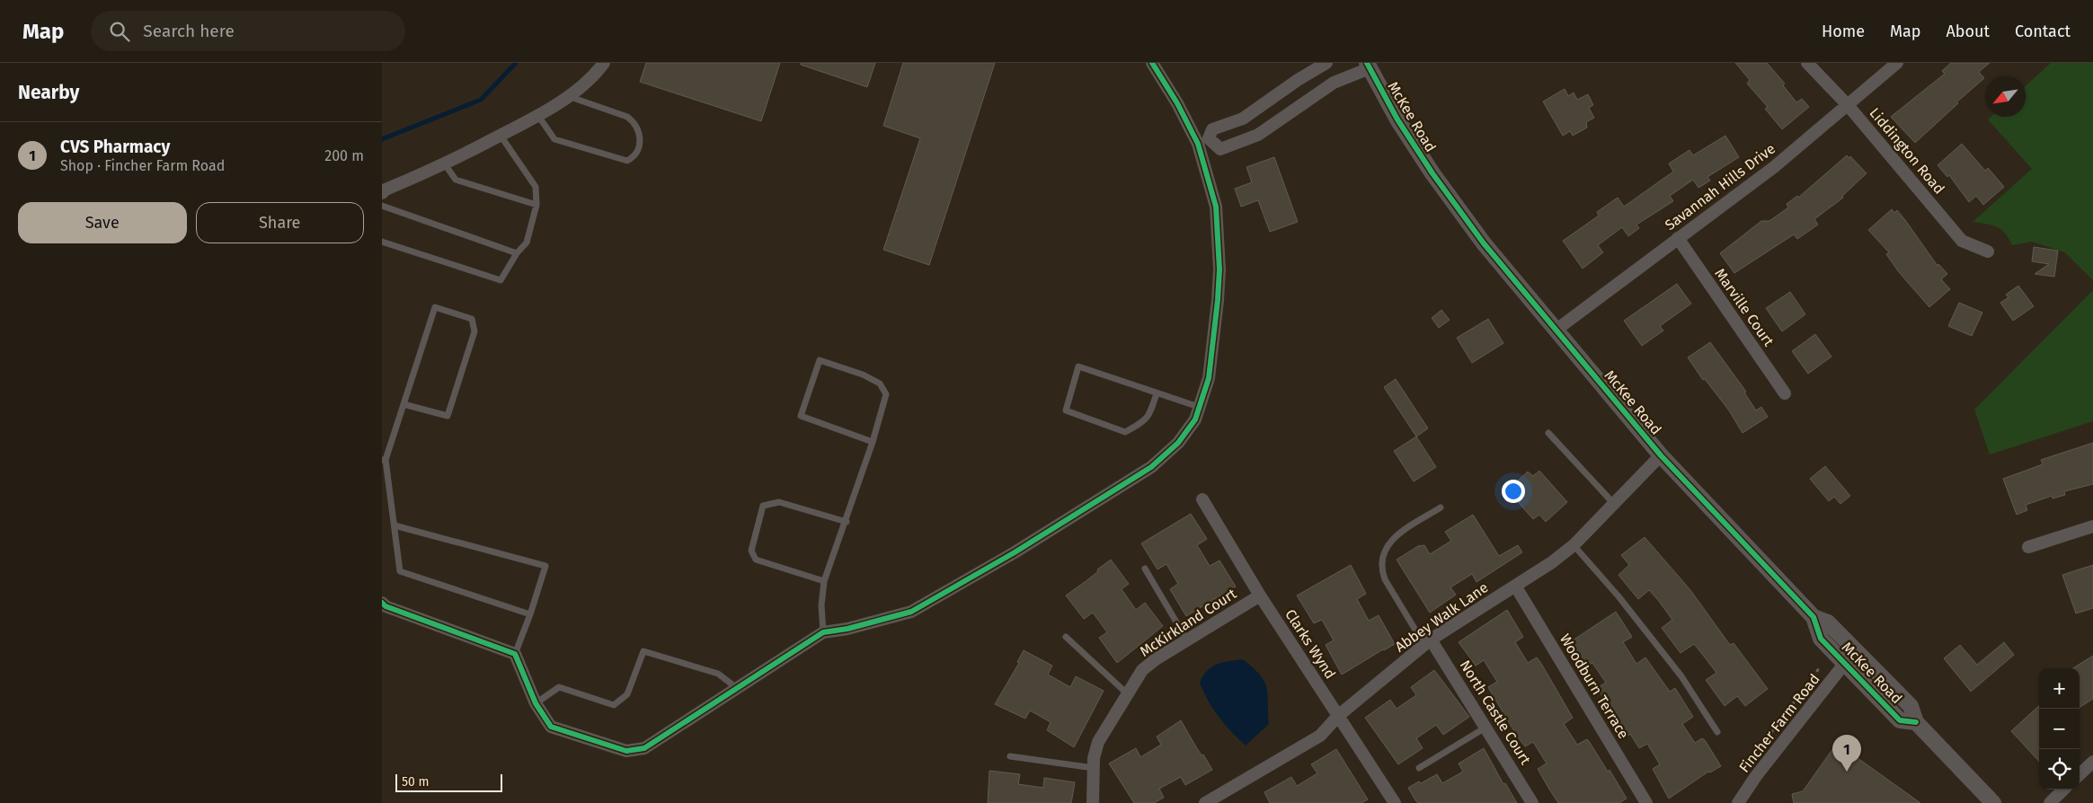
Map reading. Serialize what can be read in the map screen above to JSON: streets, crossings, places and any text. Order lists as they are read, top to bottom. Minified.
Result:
{"streets":{"street":["McKee Road","Liddington Road","Savannah Hills Drive","Marville Court","Abbey Walk Lane","McKirkland Court","Clarks Wynd","Woodburn Terrace","North Castle Court","Fincher Farm Road"]},"crossings":[["McKee Road","Savannah Hills Drive"],["McKee Road","Abbey Walk Lane"],["McKee Road","Fincher Farm Road"],["Liddington Road","Savannah Hills Drive"],["Savannah Hills Drive","Marville Court"],["Abbey Walk Lane","Clarks Wynd"],["Abbey Walk Lane","Woodburn Terrace"],["Abbey Walk Lane","North Castle Court"],["McKirkland Court","Clarks Wynd"]],"scale_bar":"50 m","north":"bottom left","page":{"header":"Map","search":"Search here","nav":["Home","Map","About","Contact"],"heading":"Nearby","list":[{"mark":"1","name":"CVS Pharmacy","note":"Shop · Fincher Farm Road","value":"200 m"}],"buttons":["Save","Share"],"map_buttons":["+","−"],"pins":"1","scale":"50 m"}}
